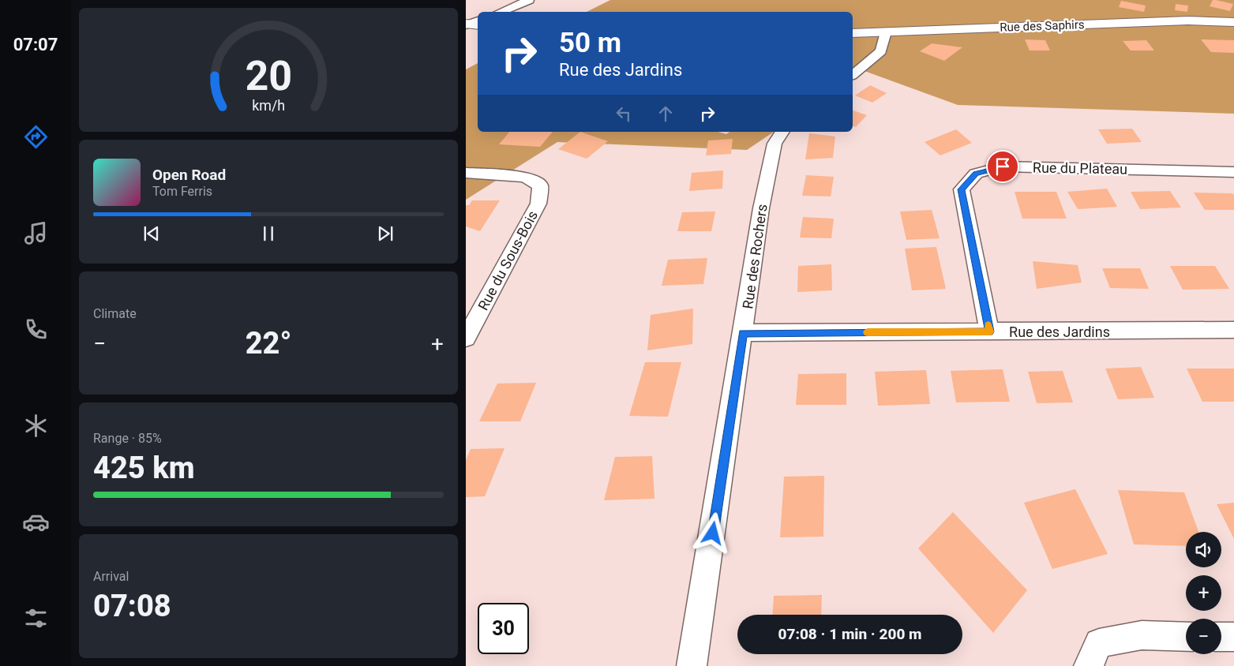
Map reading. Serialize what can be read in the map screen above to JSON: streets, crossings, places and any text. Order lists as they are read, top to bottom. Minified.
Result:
{"streets":{"street":["Rue des Saphirs","Rue du Plateau","Rue des Rochers","Rue du Sous-Bois","Rue des Jardins"]},"crossings":[["Rue du Plateau","Rue des Jardins"],["Rue des Rochers","Rue des Jardins"]],"page":{"tabs":"07:07","turn":["50 m","Rue des Jardins"],"song":["Open Road","Tom Ferris"],"tile":["Climate",["Range · 85%","425 km"],["Arrival","07:08"]],"heat":["−","22°","+"],"map_buttons":["+","−"],"limit":"30","trip":"07:08 · 1 min · 200 m","gauge":["20","km/h"]}}
